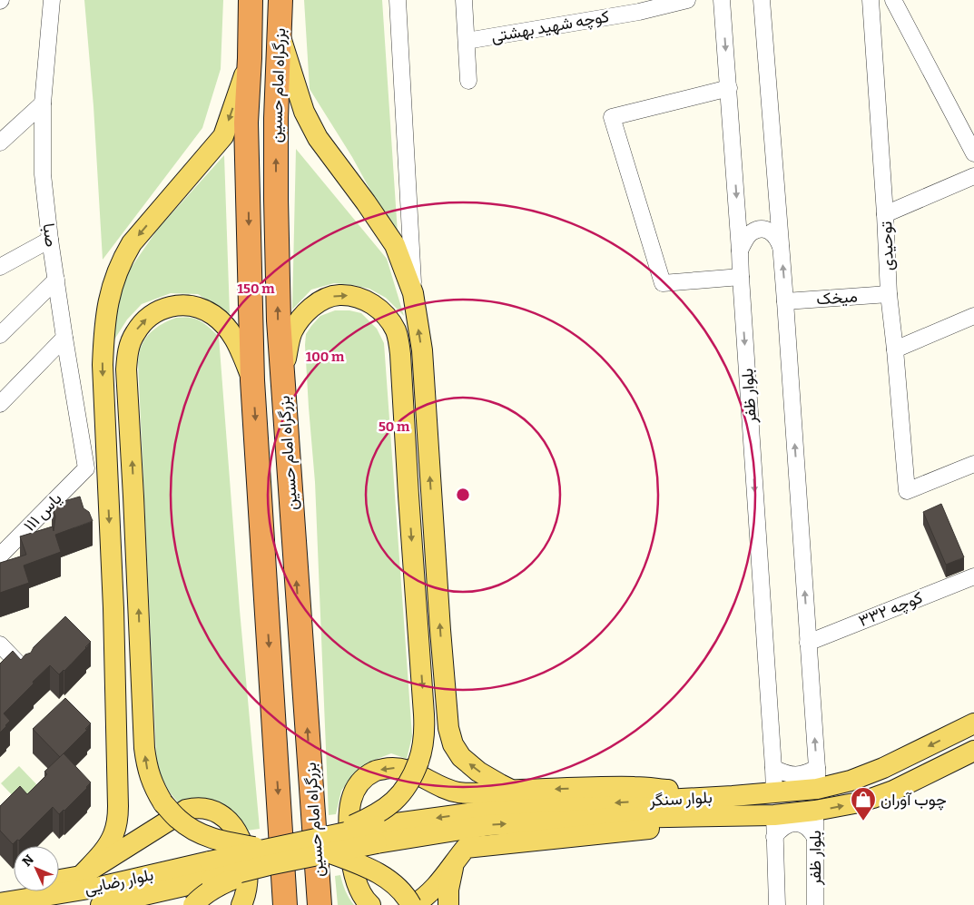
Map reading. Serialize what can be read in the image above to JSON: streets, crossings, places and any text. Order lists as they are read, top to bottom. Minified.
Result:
{"streets":{"highway":["بزرگراه امام حسین"],"main road":["بلوار سنگر","بلوار رضایی"],"street":["کوچه شهید بهشتی","صبا","توحیدی","میخک","بلوار ظفر","یاس ۱۱۱","کوچه ۳۳۲"]},"crossings":[["صبا","یاس ۱۱۱"],["توحیدی","میخک"],["بلوار ظفر","بلوار سنگر"]],"places":{"shop":["چوب آوران"]},"north":"top left","rings":["150 m","100 m","50 m"]}
